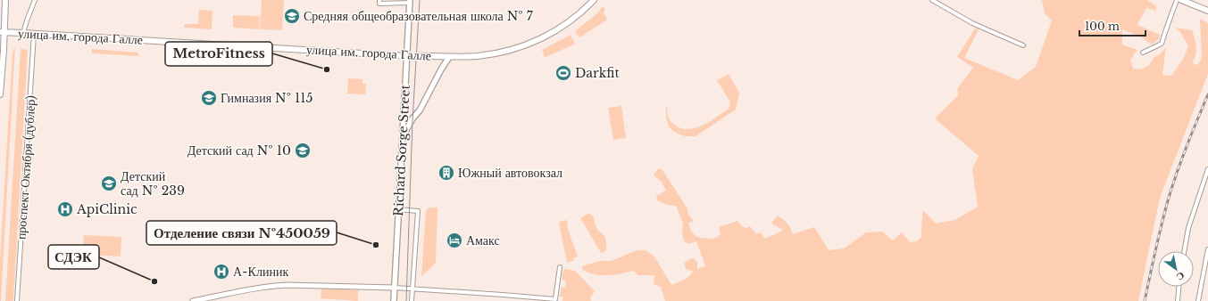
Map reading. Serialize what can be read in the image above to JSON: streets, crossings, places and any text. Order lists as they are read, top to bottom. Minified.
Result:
{"streets":{"main road":["улица им. города Галле","Richard Sorge Street"],"street":["проспект Октября (дублёр)"]},"crossings":[["улица им. города Галле","Richard Sorge Street"],["улица им. города Галле","проспект Октября (дублёр)"]],"places":{"school or university":["Средняя общеобразовательная школа № 7","Гимназия № 115","Детский сад № 10","Детский сад № 239"],"other":["MetroFitness","Отделение связи №450059","СДЭК"],"sports":["Darkfit"],"building":["Южный автовокзал"],"hospital":["ApiClinic","А-Клиник"],"hotel":["Амакс"]},"scale_bar":"100 m","north":"bottom right"}
